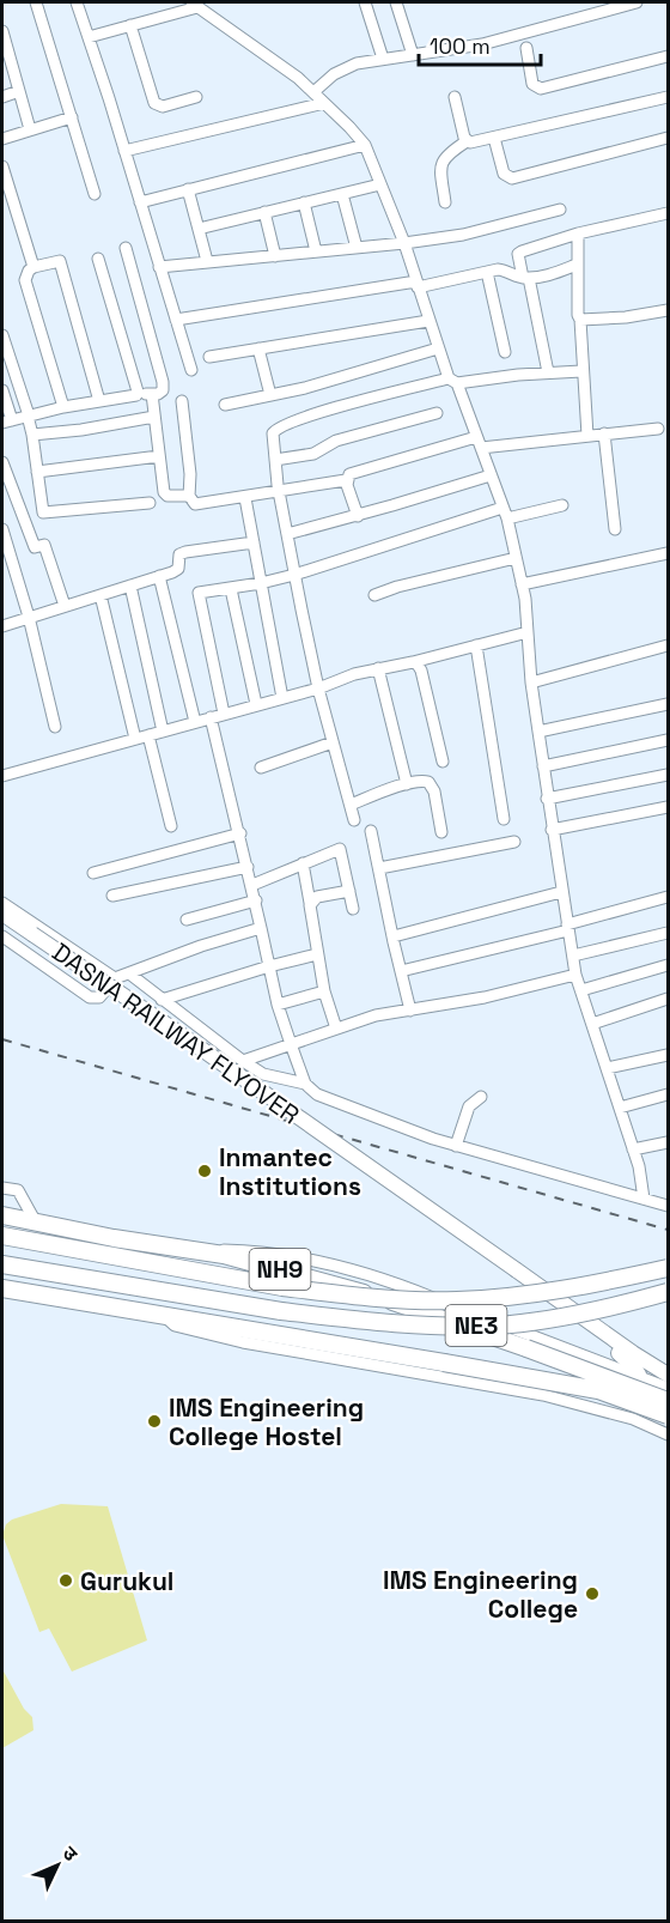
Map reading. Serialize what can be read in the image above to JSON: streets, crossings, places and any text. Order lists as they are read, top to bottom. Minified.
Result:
{"streets":{"highway":["NH9","NE3"],"main road":["DASNA RAILWAY FLYOVER"]},"places":["Inmantec Institutions","IMS Engineering College Hostel","Gurukul","IMS Engineering College"],"scale_bar":"100 m","north":"top right"}
